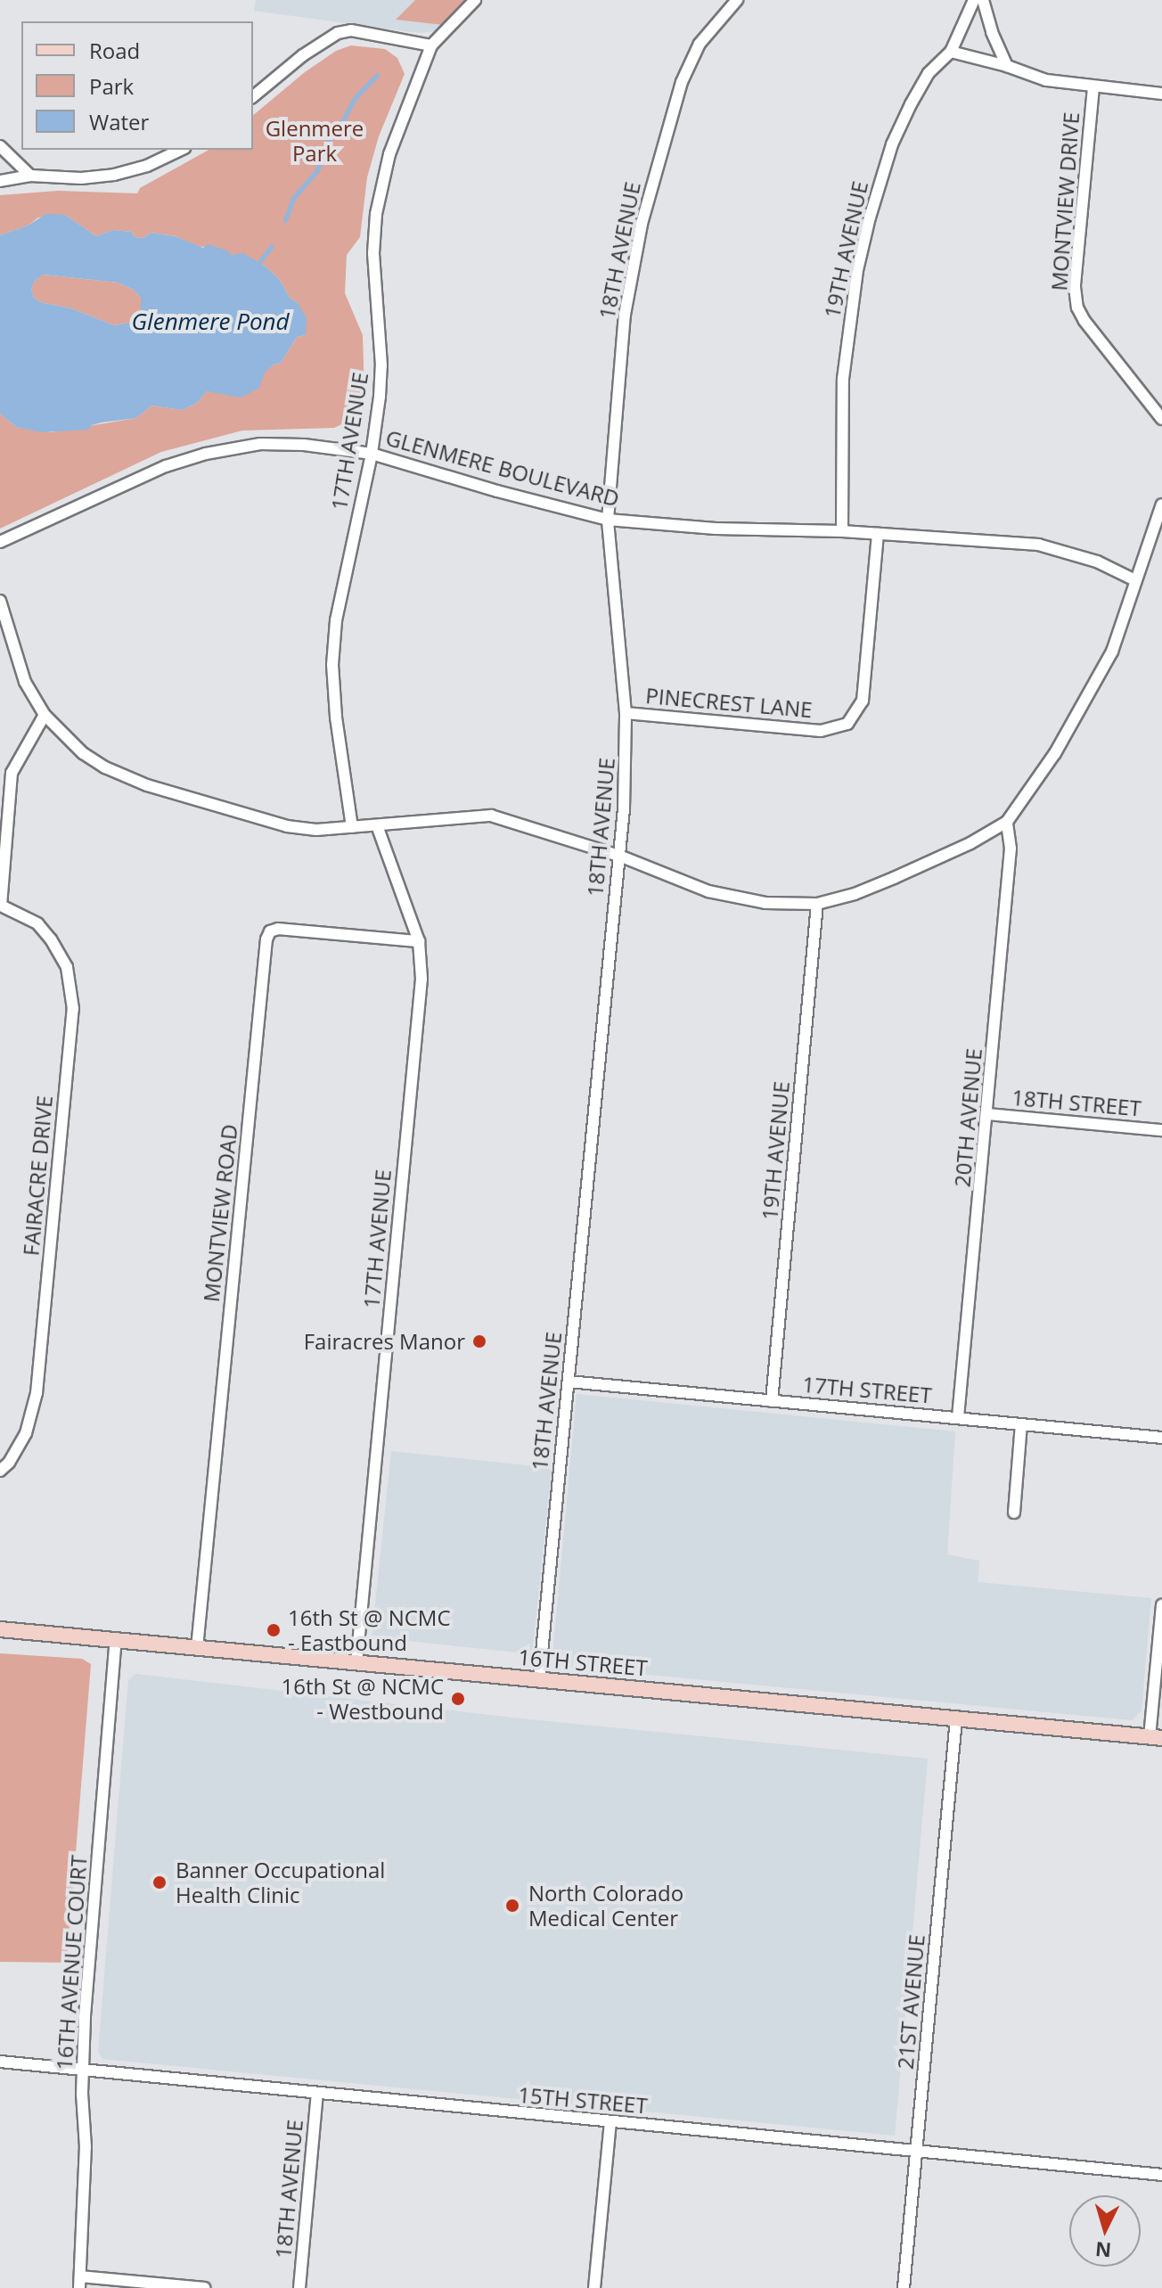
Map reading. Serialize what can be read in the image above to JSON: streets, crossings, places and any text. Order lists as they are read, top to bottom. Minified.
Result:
{"streets":{"main road":["16TH STREET"],"street":["MONTVIEW DRIVE","19TH AVENUE","18TH AVENUE","17TH AVENUE","GLENMERE BOULEVARD","PINECREST LANE","18TH STREET","20TH AVENUE","FAIRACRE DRIVE","MONTVIEW ROAD","17TH STREET","16TH AVENUE COURT","21ST AVENUE","15TH STREET"]},"crossings":[["19TH AVENUE","GLENMERE BOULEVARD"],["19TH AVENUE","17TH STREET"],["18TH AVENUE","GLENMERE BOULEVARD"],["18TH AVENUE","PINECREST LANE"],["18TH AVENUE","17TH STREET"],["18TH AVENUE","16TH STREET"],["18TH AVENUE","15TH STREET"],["17TH AVENUE","GLENMERE BOULEVARD"],["17TH AVENUE","MONTVIEW ROAD"],["17TH AVENUE","16TH STREET"],["GLENMERE BOULEVARD","PINECREST LANE"],["18TH STREET","20TH AVENUE"],["20TH AVENUE","17TH STREET"],["MONTVIEW ROAD","16TH STREET"],["16TH STREET","16TH AVENUE COURT"],["16TH STREET","21ST AVENUE"],["16TH AVENUE COURT","15TH STREET"],["21ST AVENUE","15TH STREET"]],"water":["Glenmere Pond"],"parks":["Glenmere Park"],"places":["Fairacres Manor","16th St @ NCMC - Eastbound","16th St @ NCMC - Westbound","Banner Occupational Health Clinic","North Colorado Medical Center"],"legend":["Road","Park","Water"],"north":"bottom"}
